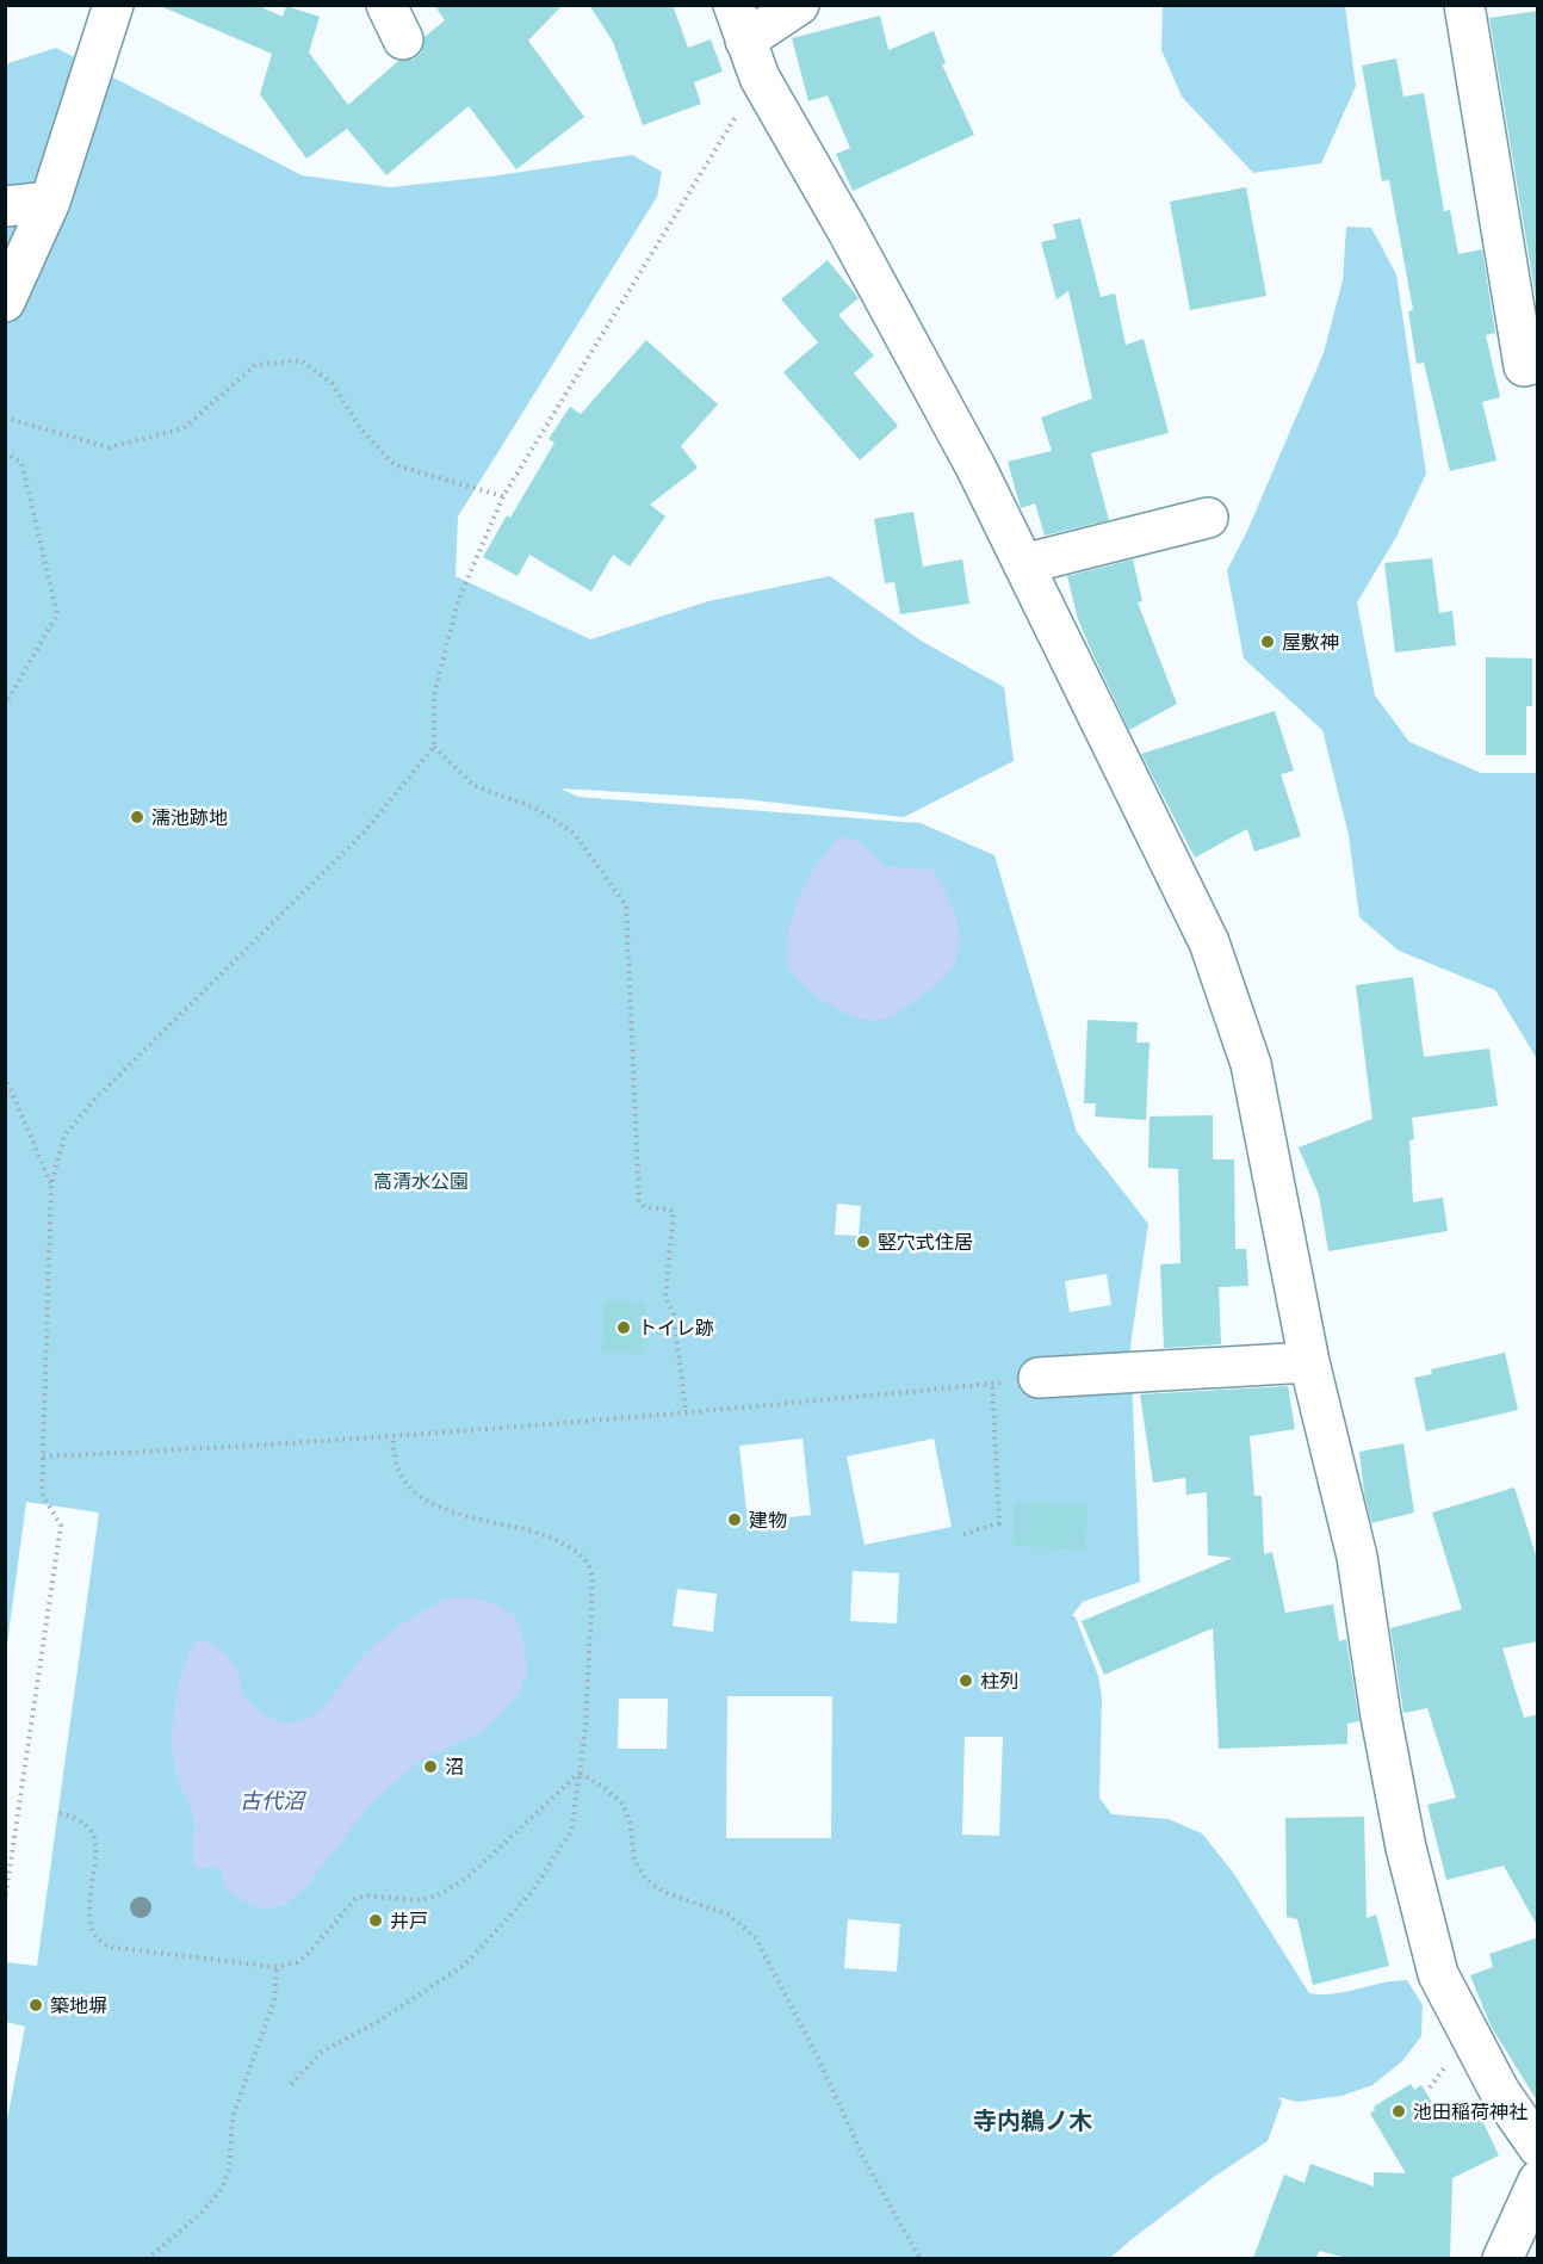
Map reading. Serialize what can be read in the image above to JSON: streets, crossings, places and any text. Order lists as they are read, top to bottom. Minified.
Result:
{"districts":["寺内鵜ノ木"],"water":["古代沼"],"parks":["高清水公園"],"places":["屋敷神","濡池跡地","竪穴式住居","トイレ跡","建物","柱列","沼","井戸","築地塀","池田稲荷神社"]}
